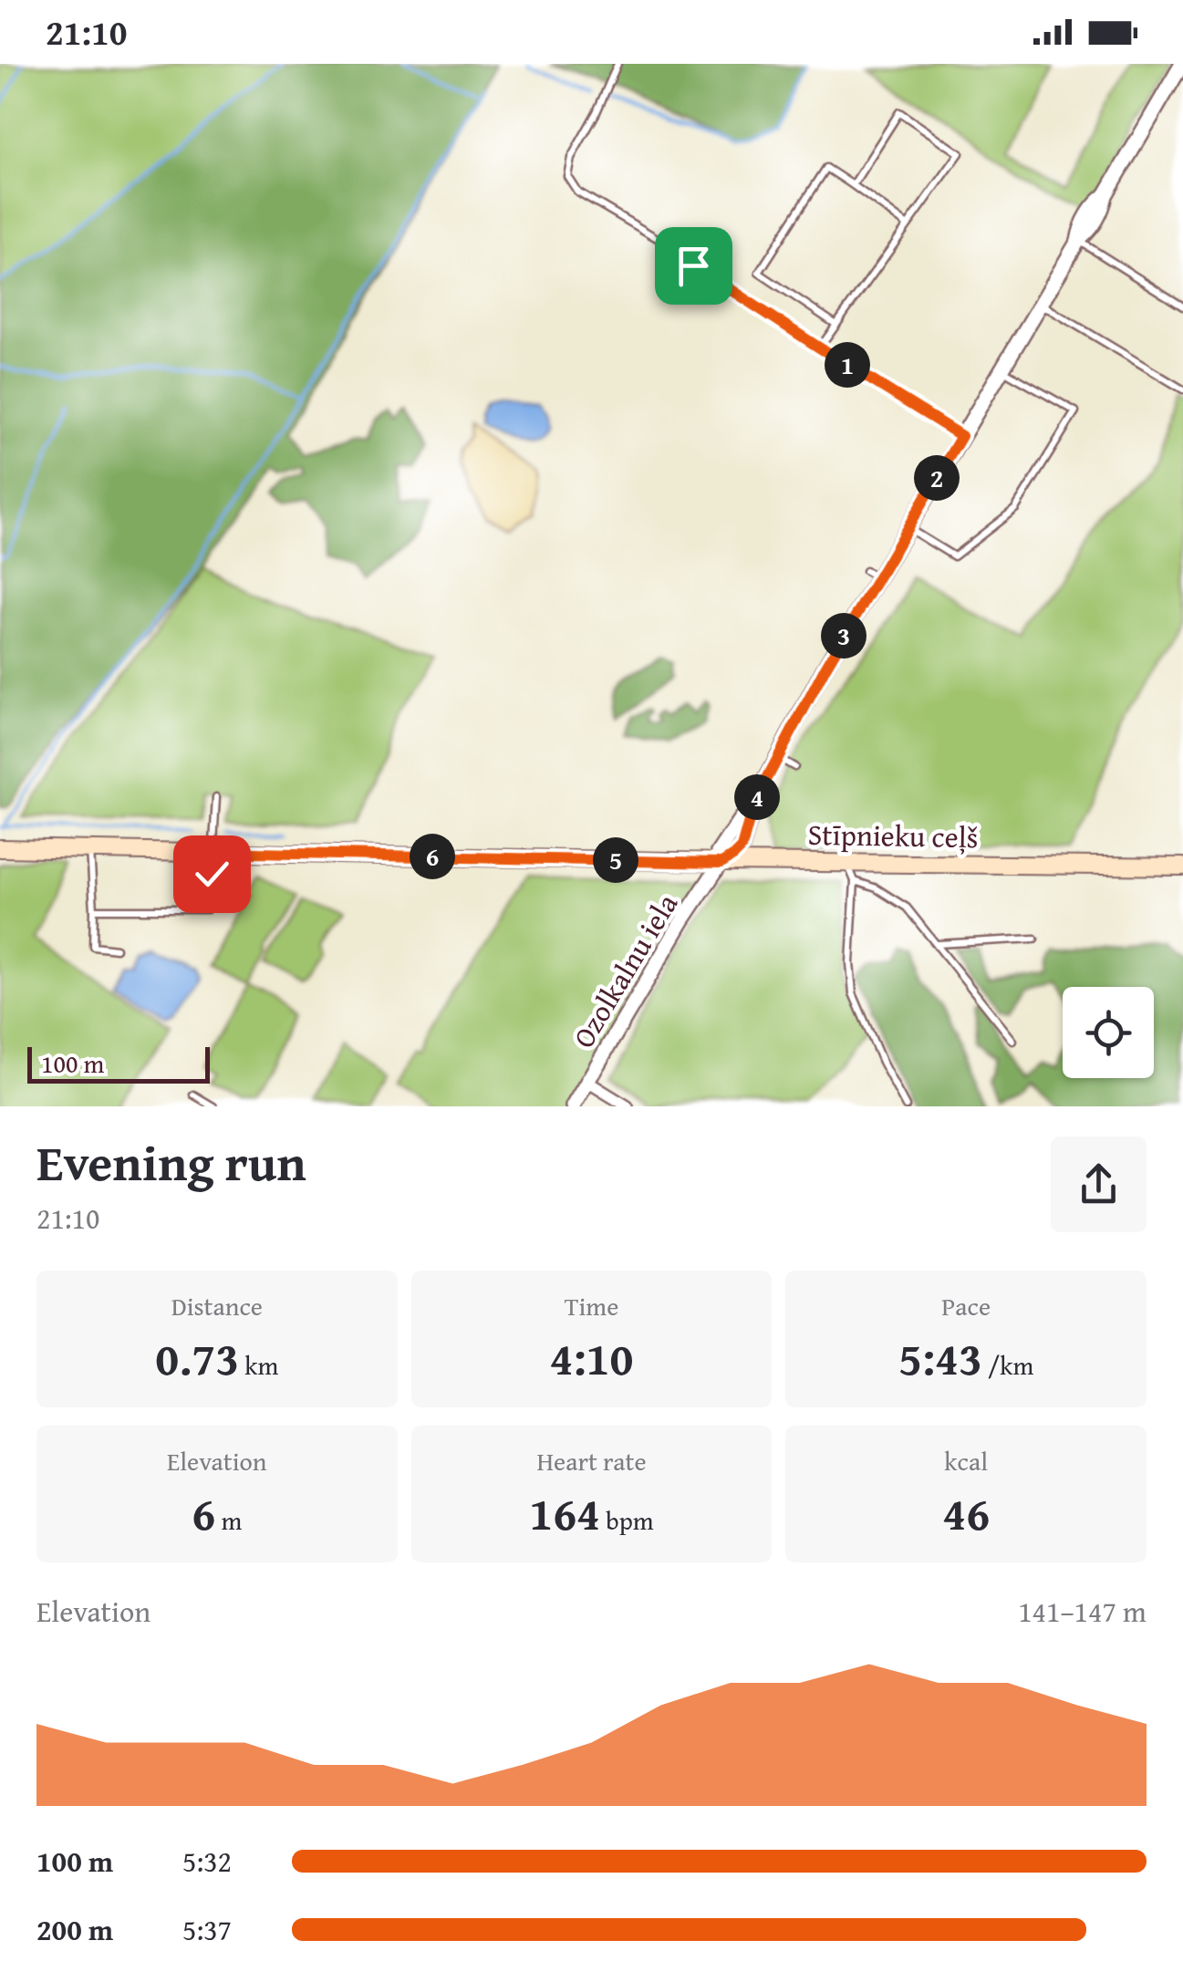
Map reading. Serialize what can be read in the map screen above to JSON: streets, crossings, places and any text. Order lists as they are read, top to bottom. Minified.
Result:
{"streets":{"main road":["Stīpnieku ceļš"],"street":["Ozolkalnu iela"]},"crossings":[["Stīpnieku ceļš","Ozolkalnu iela"]],"scale_bar":"100 m","page":{"status":"21:10","pins":["1","2","3","4","6","5"],"scale":"100 m","heading":["Evening run","21:10"],"stats":[["Distance","0.73 km"],["Time","4:10"],["Pace","5:43 /km"],["Elevation","6 m"],["Heart rate","164 bpm"],["kcal","46"]],"chart":["Elevation","141–147 m"],"list":[{"name":"100 m","note":"5:32"},{"name":"200 m","note":"5:37"}]}}
